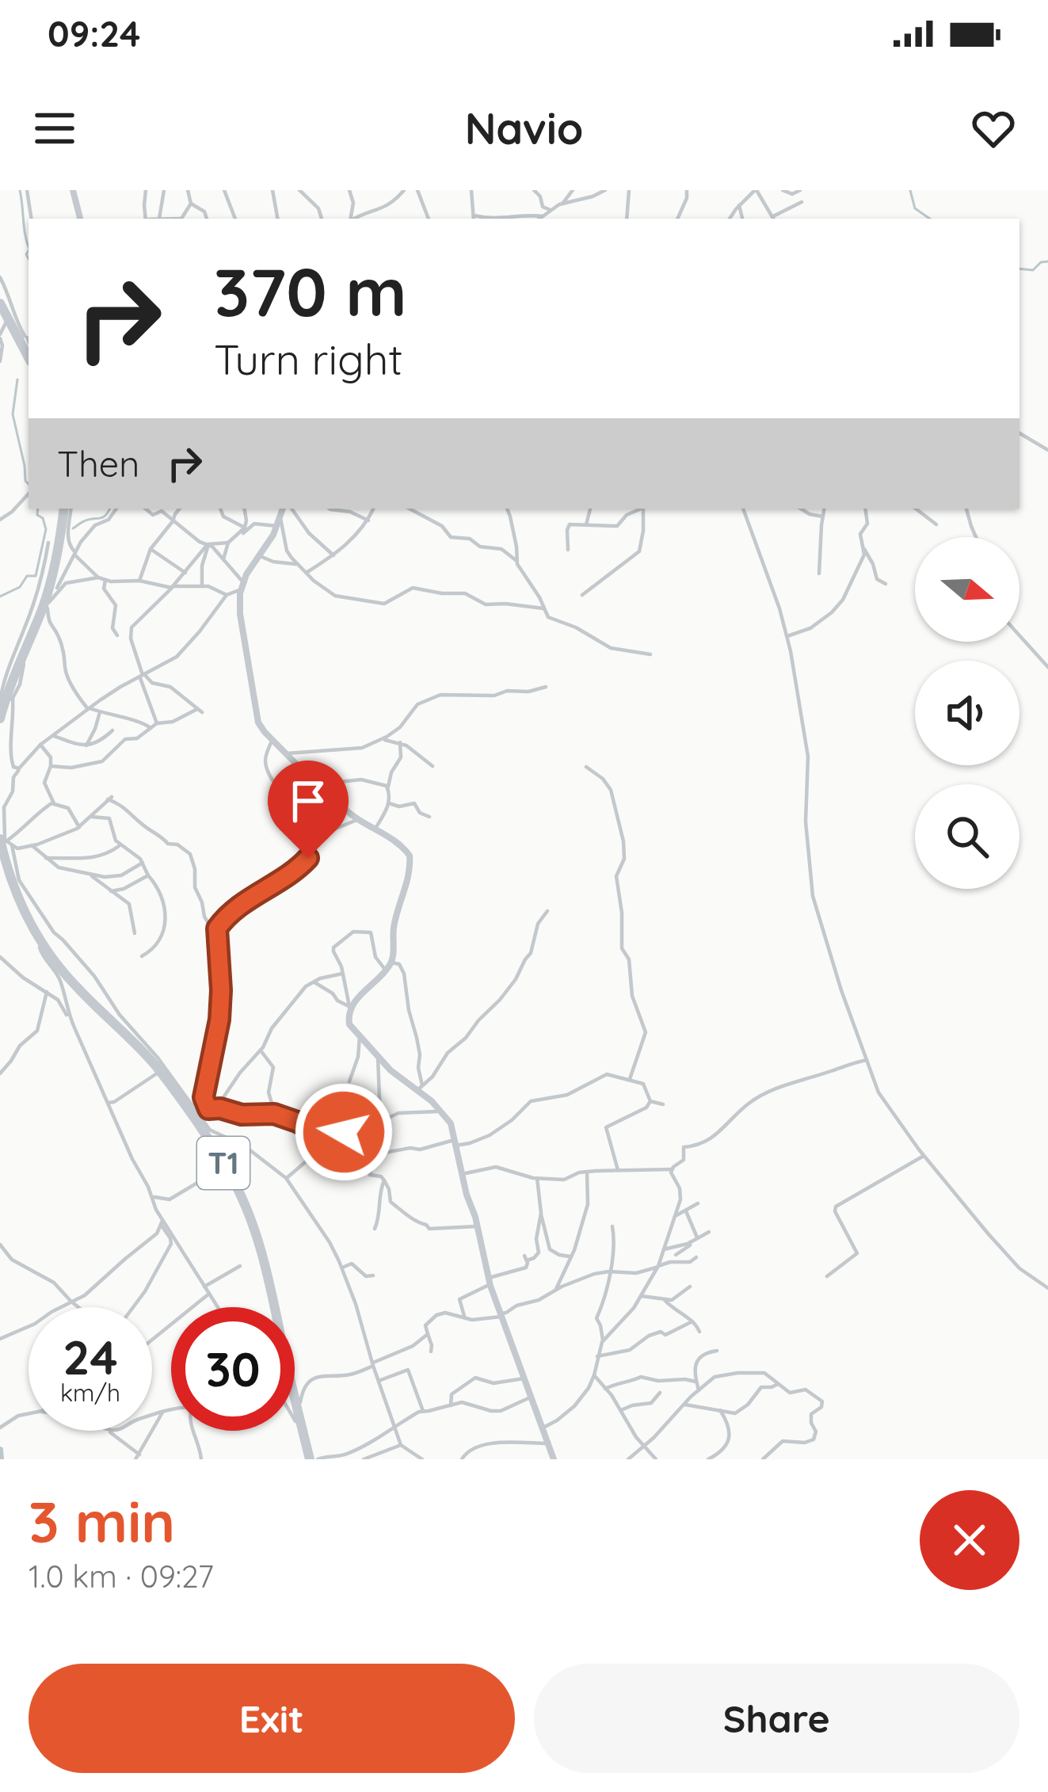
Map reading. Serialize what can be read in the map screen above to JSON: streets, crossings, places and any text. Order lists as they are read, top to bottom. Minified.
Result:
{"streets":{"highway":["T1"]},"north":"right","page":{"status":"09:24","header":"Navio","turn":["370 m","Turn right"],"then":"Then","speed":"24 km/h","limit":"30","heading":["3 min","1.0 km · 09:27"],"buttons":["Exit","Share"]}}
